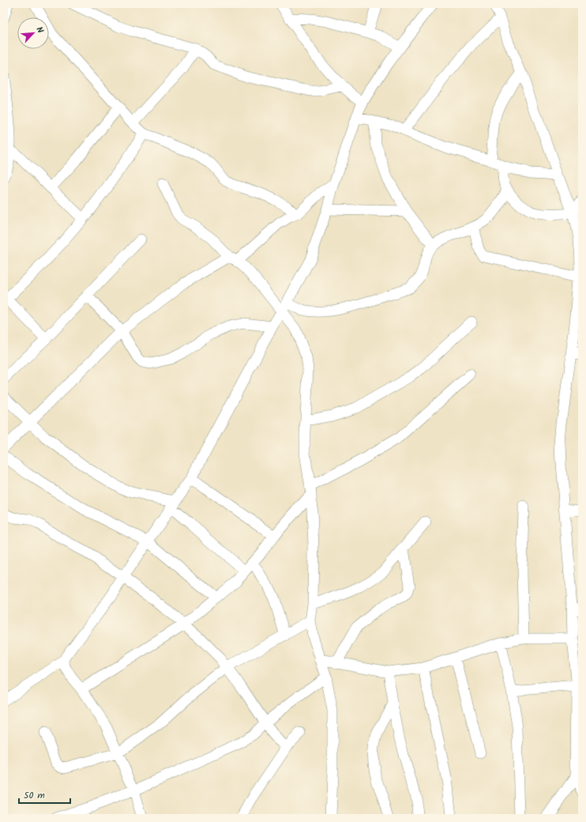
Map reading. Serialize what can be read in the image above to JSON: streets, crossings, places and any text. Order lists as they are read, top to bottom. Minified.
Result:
{"scale_bar":"50 m","north":"top right"}
